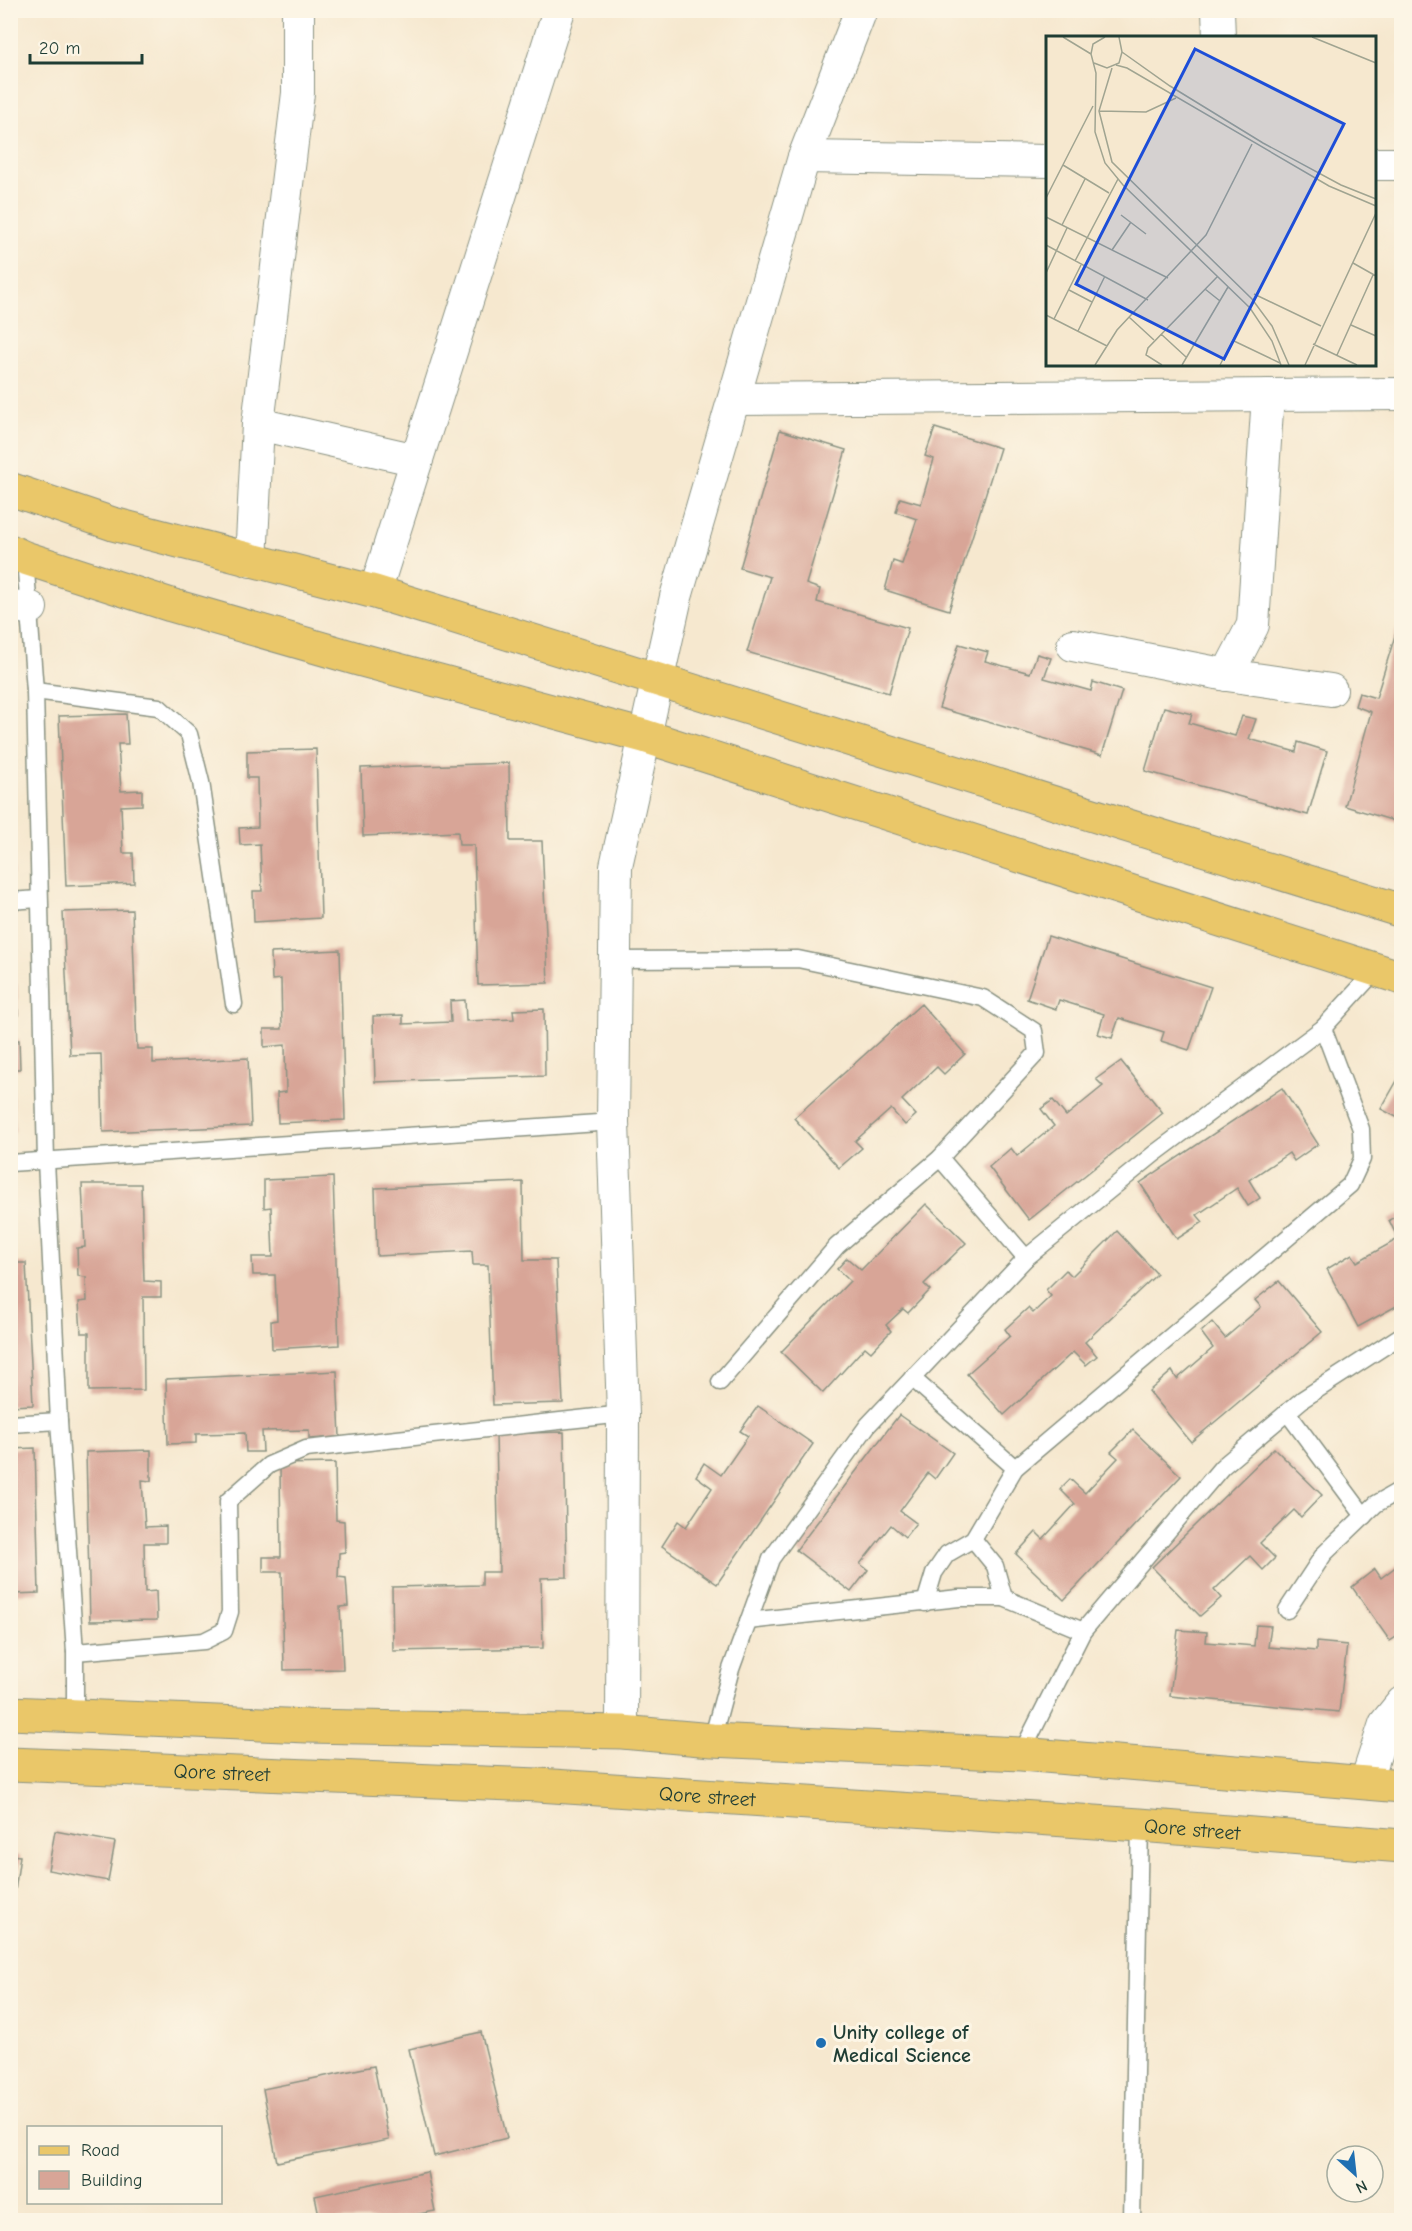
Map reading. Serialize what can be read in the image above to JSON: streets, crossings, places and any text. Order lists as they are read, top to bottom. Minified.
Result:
{"streets":{"main road":["Qore street"]},"places":["Unity college of Medical Science"],"legend":["Road","Building"],"scale_bar":"20 m","north":"bottom right"}
